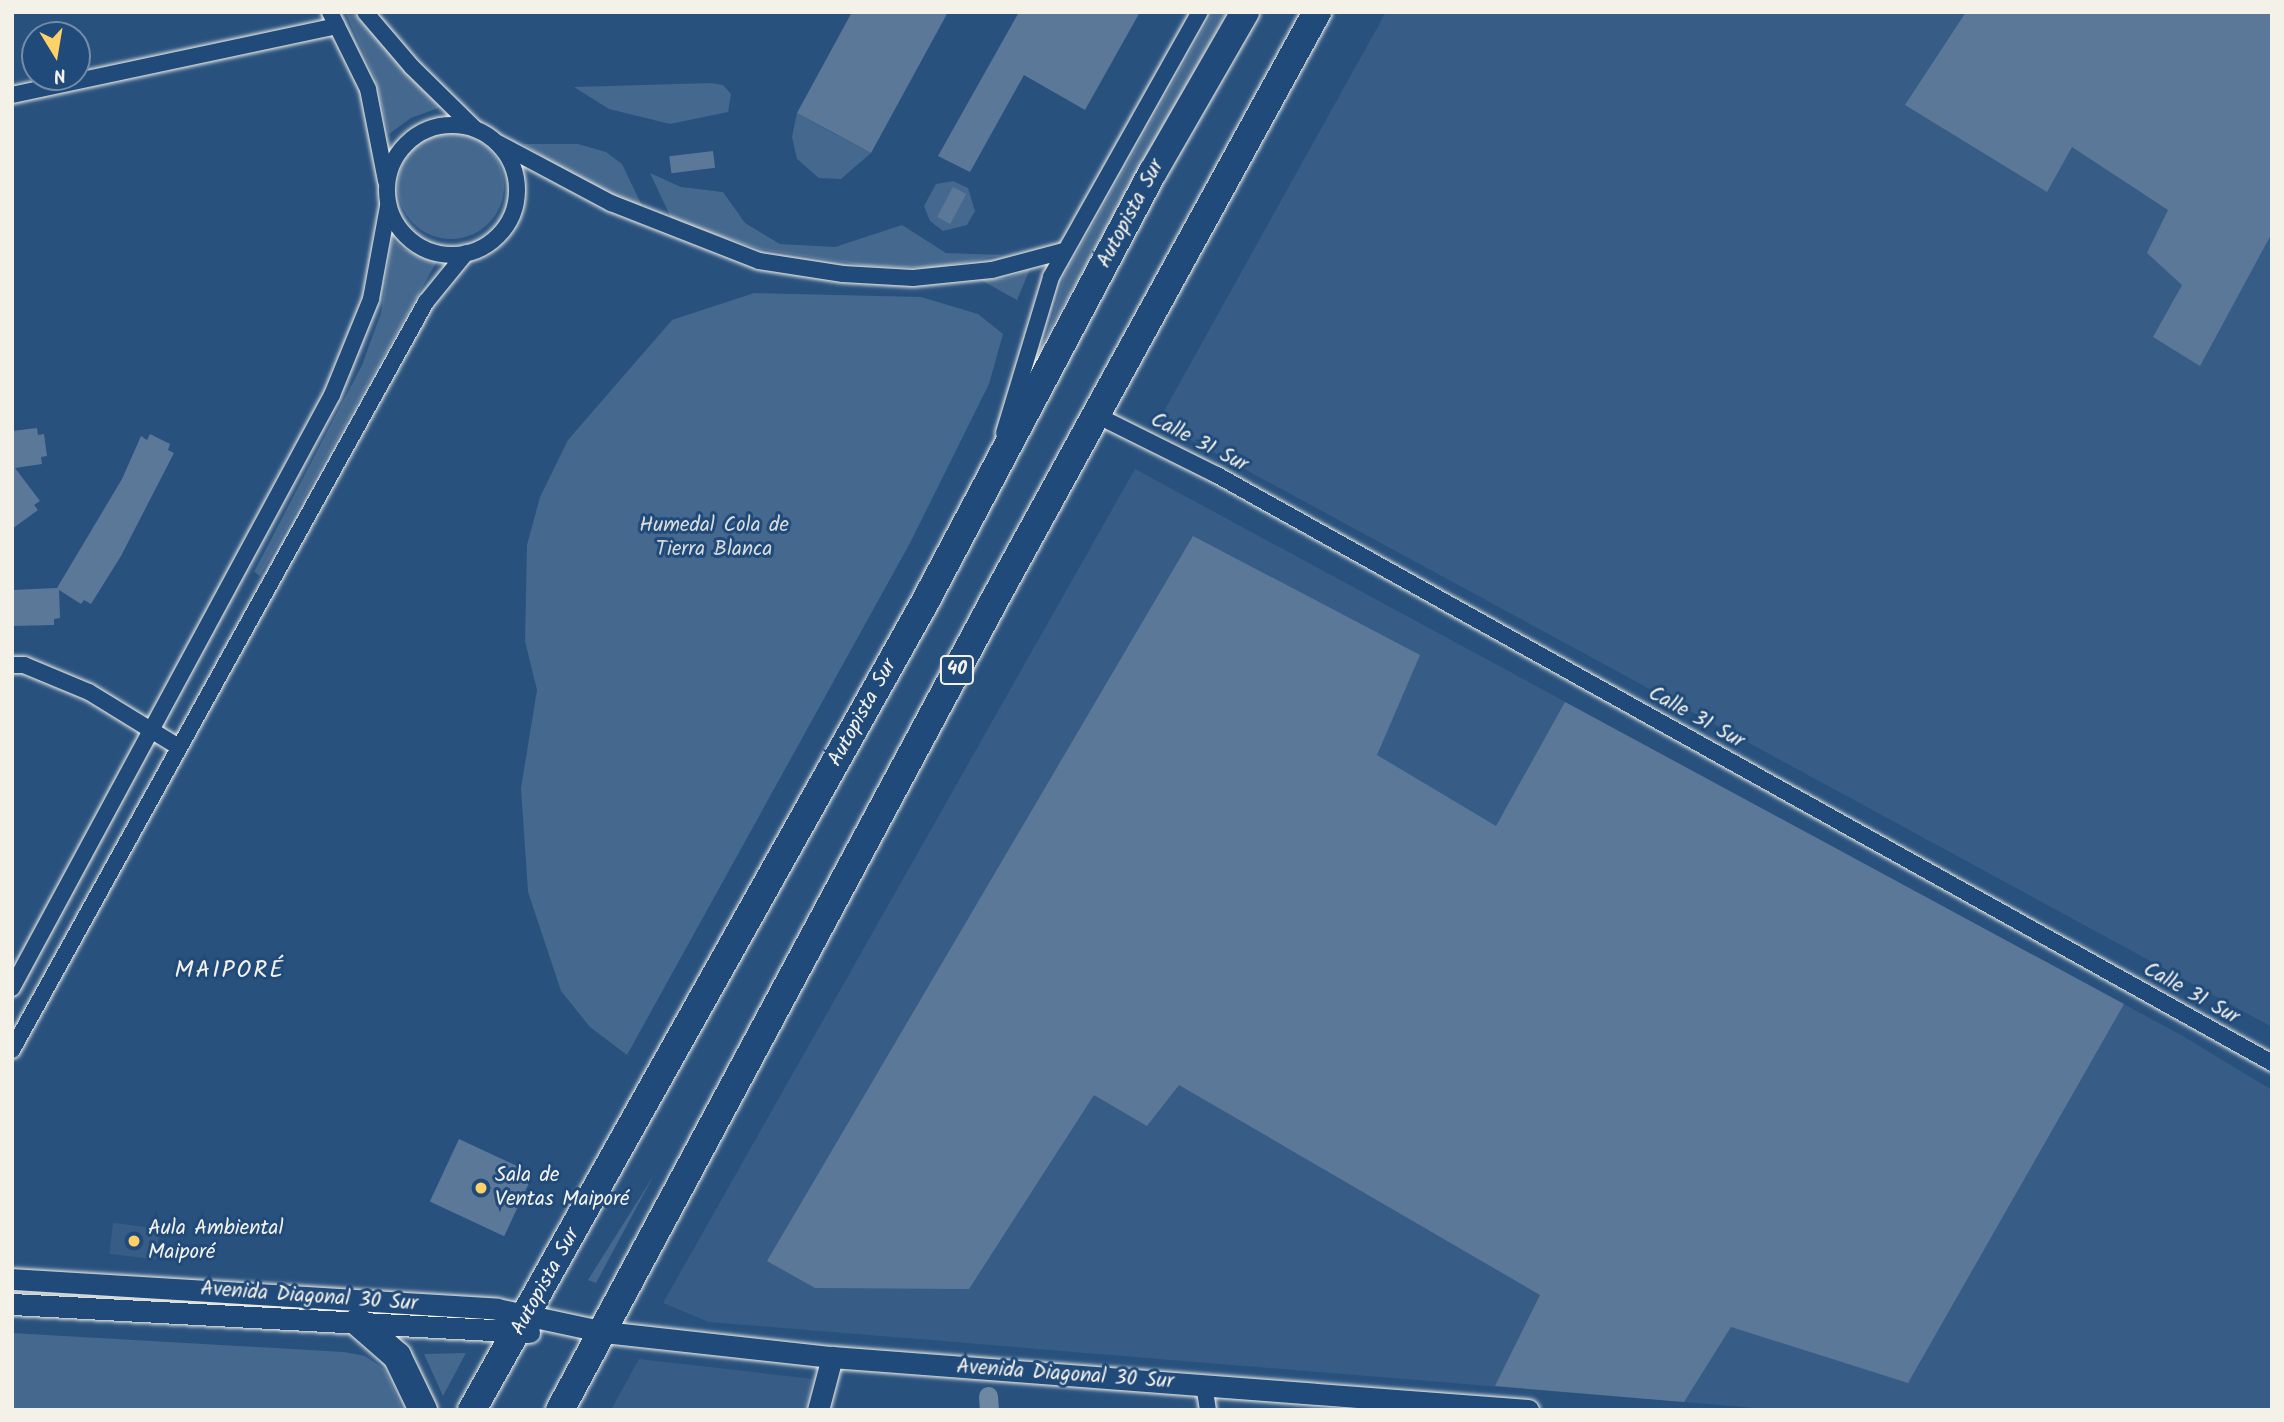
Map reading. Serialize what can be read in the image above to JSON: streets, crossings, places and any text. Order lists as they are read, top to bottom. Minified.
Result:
{"streets":{"highway":["Autopista Sur","40"],"street":["Calle 31 Sur","Avenida Diagonal 30 Sur"]},"crossings":[["Autopista Sur","Avenida Diagonal 30 Sur"],["Calle 31 Sur","40"],["40","Avenida Diagonal 30 Sur"]],"districts":["MAIPORÉ"],"parks":["Humedal Cola de Tierra Blanca"],"places":["Sala de Ventas Maiporé","Aula Ambiental Maiporé"],"north":"bottom"}
